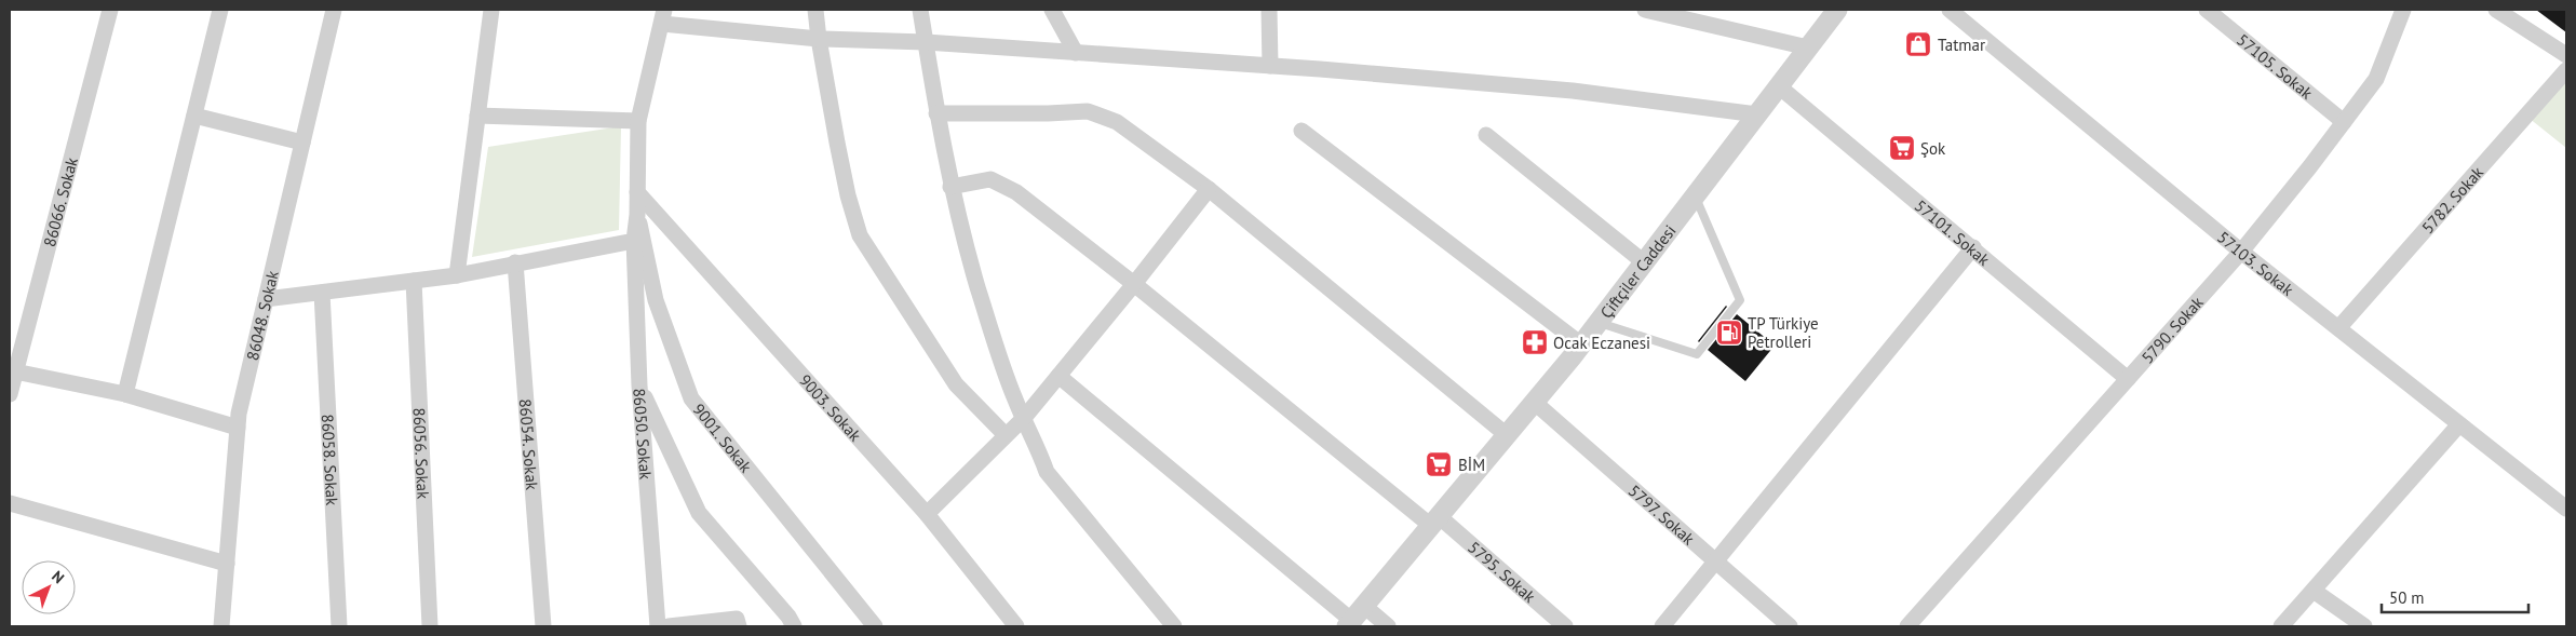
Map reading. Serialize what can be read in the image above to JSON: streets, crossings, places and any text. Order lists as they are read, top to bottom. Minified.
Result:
{"streets":{"street":["57105. Sokak","5782. Sokak","86066. Sokak","57101. Sokak","57103. Sokak","Çiftçiler Caddesi","86048. Sokak","5790. Sokak","9003. Sokak","86050. Sokak","9001. Sokak","86054. Sokak","86056. Sokak","86058. Sokak","5797. Sokak","5795. Sokak"]},"crossings":[["57105. Sokak","5790. Sokak"],["5782. Sokak","57103. Sokak"],["57101. Sokak","Çiftçiler Caddesi"],["57101. Sokak","5790. Sokak"],["57103. Sokak","5790. Sokak"],["Çiftçiler Caddesi","5797. Sokak"],["Çiftçiler Caddesi","5795. Sokak"],["86050. Sokak","9001. Sokak"]],"places":{"shop":["Tatmar"],"supermarket":["Şok","BİM"],"fuel station":["TP Türkiye Petrolleri"],"pharmacy":["Ocak Eczanesi"]},"scale_bar":"50 m","north":"top right"}
